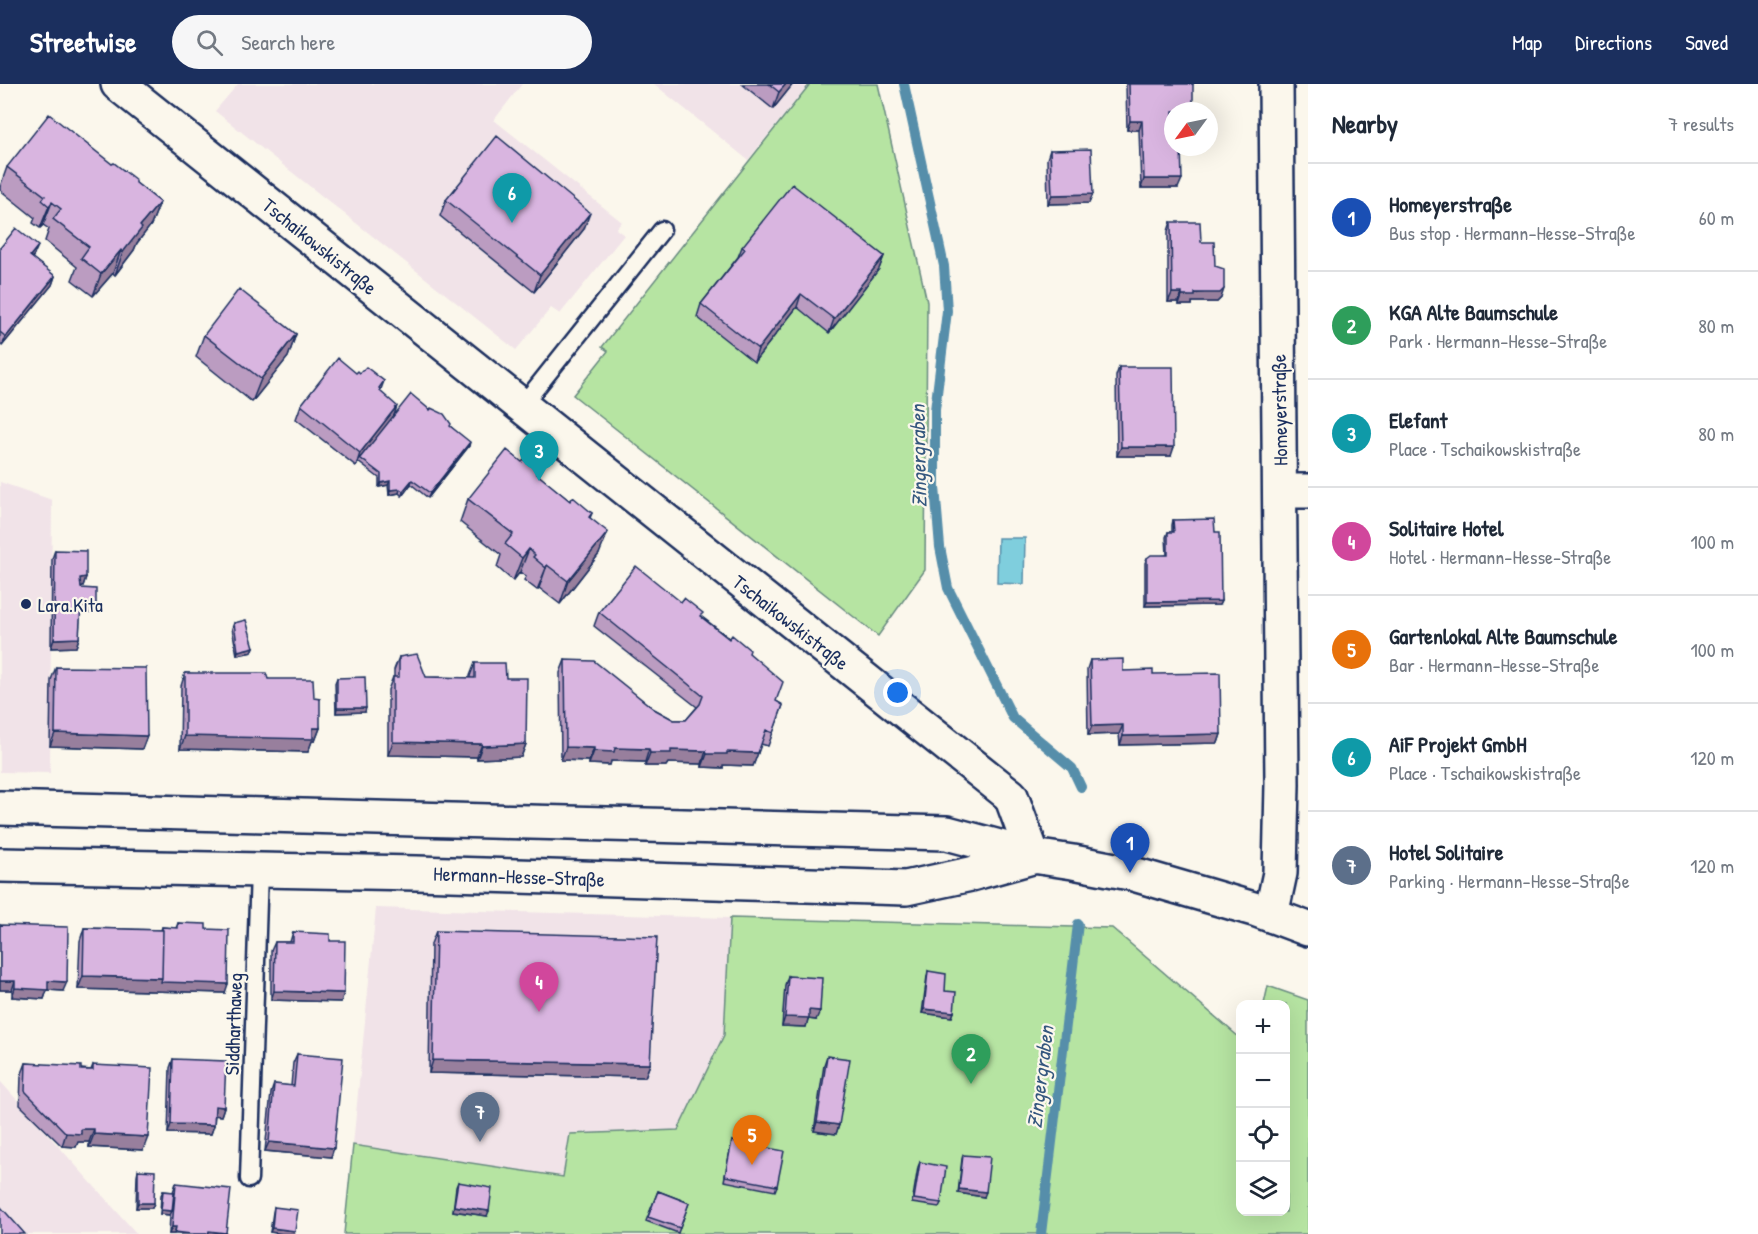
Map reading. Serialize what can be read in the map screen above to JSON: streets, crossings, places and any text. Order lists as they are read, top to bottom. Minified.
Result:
{"streets":{"main road":["Tschaikowskistraße","Homeyerstraße","Hermann-Hesse-Straße"],"lane":["Siddharthaweg"]},"crossings":[["Tschaikowskistraße","Hermann-Hesse-Straße"],["Homeyerstraße","Hermann-Hesse-Straße"],["Hermann-Hesse-Straße","Siddharthaweg"]],"water":["Zingergraben"],"places":["Lara.Kita"],"north":"bottom left","page":{"header":"Streetwise","search":"Search here","nav":["Map","Directions","Saved"],"heading":["Nearby","7 results"],"list":[{"mark":"1","name":"Homeyerstraße","note":"Bus stop · Hermann-Hesse-Straße","value":"60 m"},{"mark":"2","name":"KGA Alte Baumschule","note":"Park · Hermann-Hesse-Straße","value":"80 m"},{"mark":"3","name":"Elefant","note":"Place · Tschaikowskistraße","value":"80 m"},{"mark":"4","name":"Solitaire Hotel","note":"Hotel · Hermann-Hesse-Straße","value":"100 m"},{"mark":"5","name":"Gartenlokal Alte Baumschule","note":"Bar · Hermann-Hesse-Straße","value":"100 m"},{"mark":"6","name":"AiF Projekt GmbH","note":"Place · Tschaikowskistraße","value":"120 m"},{"mark":"7","name":"Hotel Solitaire","note":"Parking · Hermann-Hesse-Straße","value":"120 m"}],"pins":["6","3","1","4","2","7","5"],"map_buttons":["+","−"]}}
